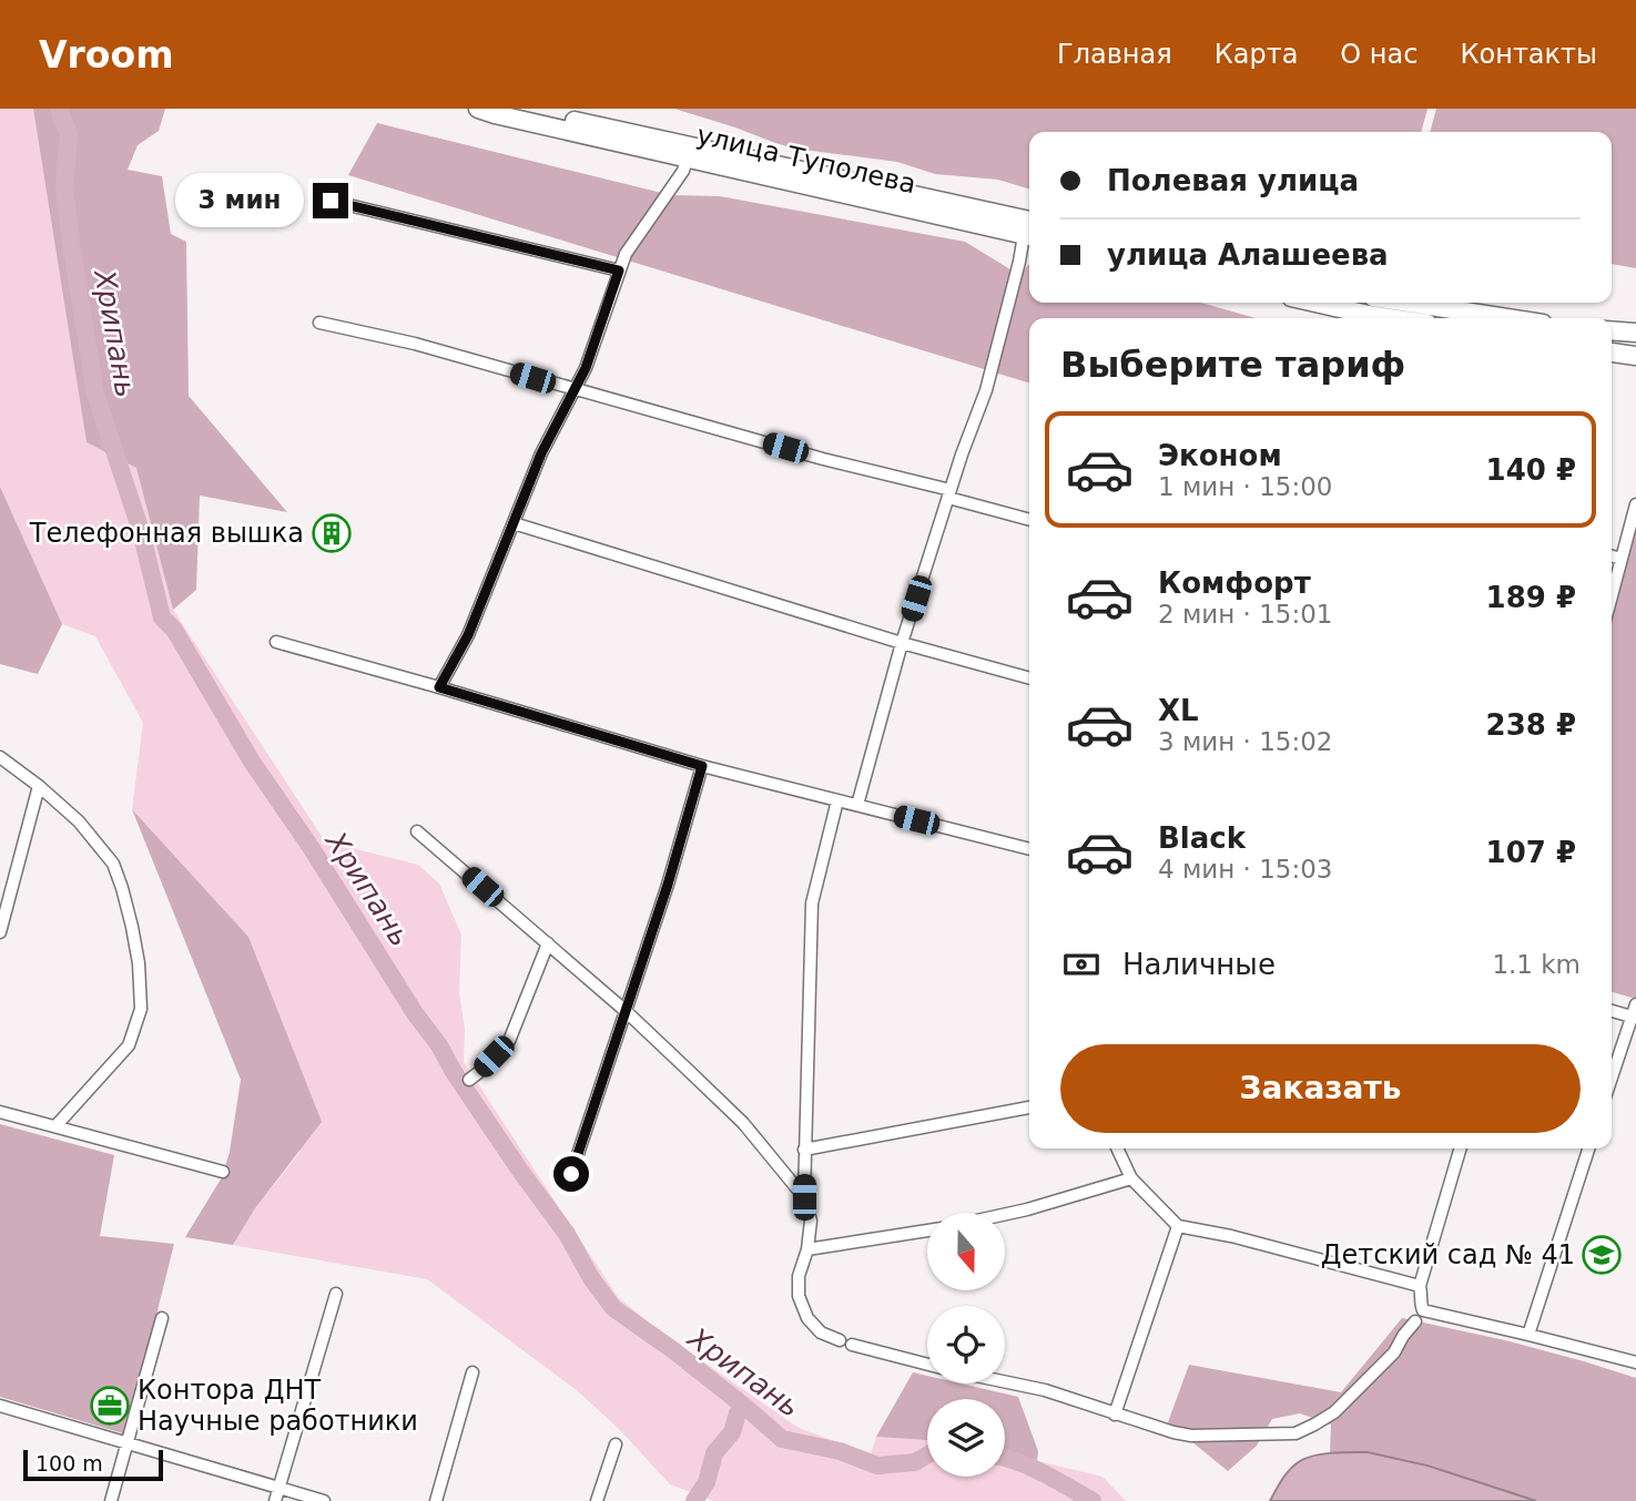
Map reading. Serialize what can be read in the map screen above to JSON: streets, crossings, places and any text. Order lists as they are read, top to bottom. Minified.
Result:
{"streets":{"main road":["улица Туполева"]},"water":["Хрипань"],"places":{"building":["Телефонная вышка"],"school or university":["Детский сад № 41"],"office":["Контора ДНТ Научные работники"]},"scale_bar":"100 m","north":"bottom","page":{"header":"Vroom","nav":["Главная","Карта","О нас","Контакты"],"banner":["Полевая улица","улица Алашеева"],"bubble":"3 мин","heading":"Выберите тариф","list":[{"name":"Эконом","note":"1 мин · 15:00","value":"140 ₽"},{"name":"Комфорт","note":"2 мин · 15:01","value":"189 ₽"},{"name":"XL","note":"3 мин · 15:02","value":"238 ₽"},{"name":"Black","note":"4 мин · 15:03","value":"107 ₽"}],"pay":["Наличные","1.1 km"],"buttons":"Заказать","scale":"100 m"}}
